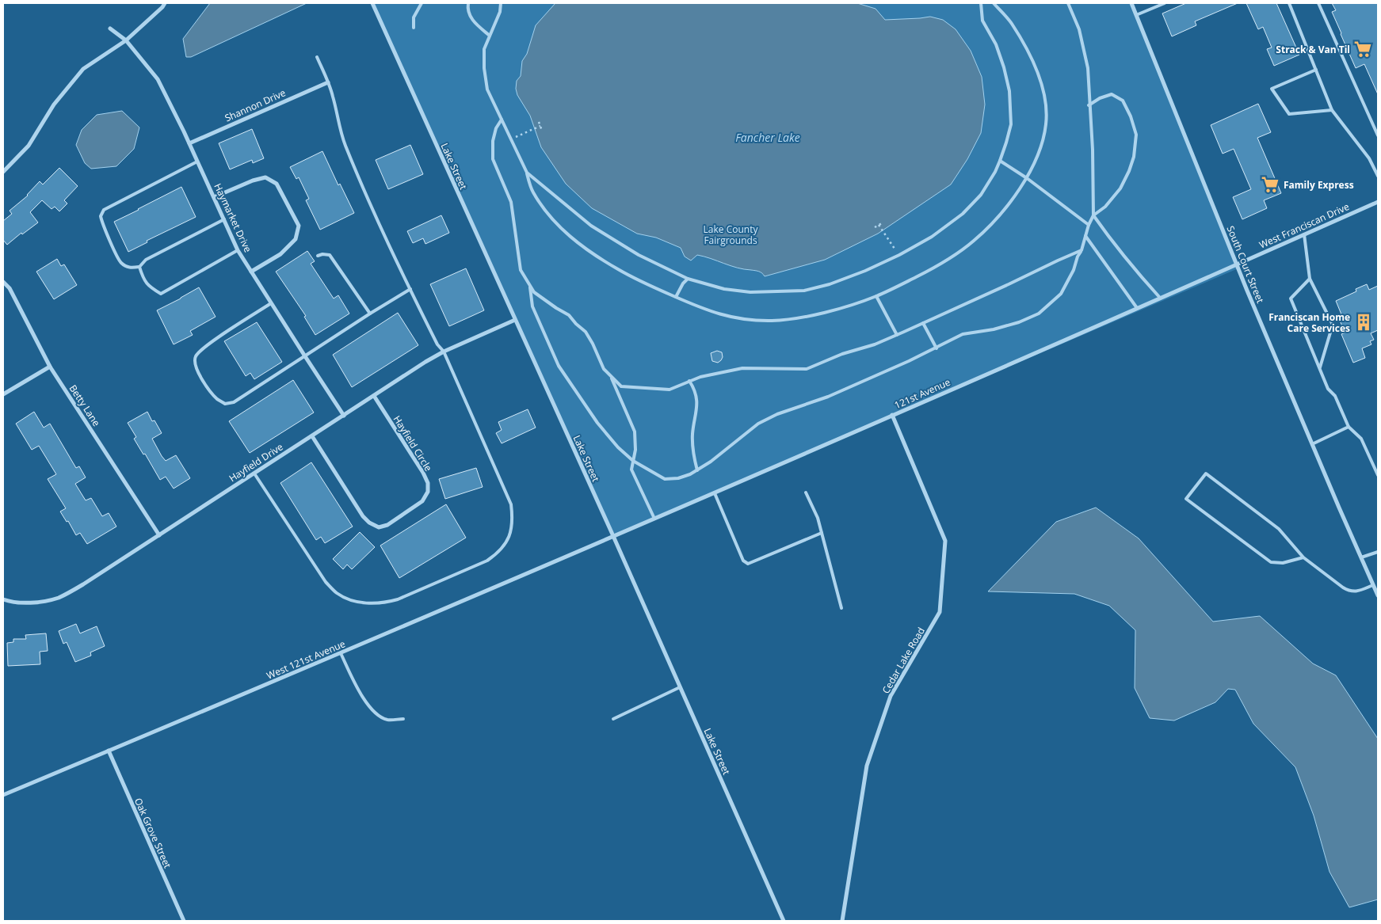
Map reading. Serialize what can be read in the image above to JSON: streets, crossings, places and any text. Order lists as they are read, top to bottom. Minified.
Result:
{"streets":{"street":["Shannon Drive","Lake Street","Haymarket Drive","West Franciscan Drive","South Court Street","121st Avenue","Betty Lane","Hayfield Circle","Hayfield Drive","West 121st Avenue","Cedar Lake Road","Oak Grove Street"]},"crossings":[["Shannon Drive","Haymarket Drive"],["Lake Street","121st Avenue"],["Lake Street","Hayfield Drive"],["Lake Street","West 121st Avenue"],["Haymarket Drive","Hayfield Drive"],["West Franciscan Drive","South Court Street"],["West Franciscan Drive","121st Avenue"],["South Court Street","121st Avenue"],["121st Avenue","West 121st Avenue"],["121st Avenue","Cedar Lake Road"],["Betty Lane","Hayfield Drive"],["Hayfield Circle","Hayfield Drive"],["West 121st Avenue","Oak Grove Street"]],"water":["Fancher Lake"],"parks":["Lake County Fairgrounds"],"places":{"supermarket":["Strack & Van Til","Family Express"],"building":["Franciscan Home Care Services"]}}
